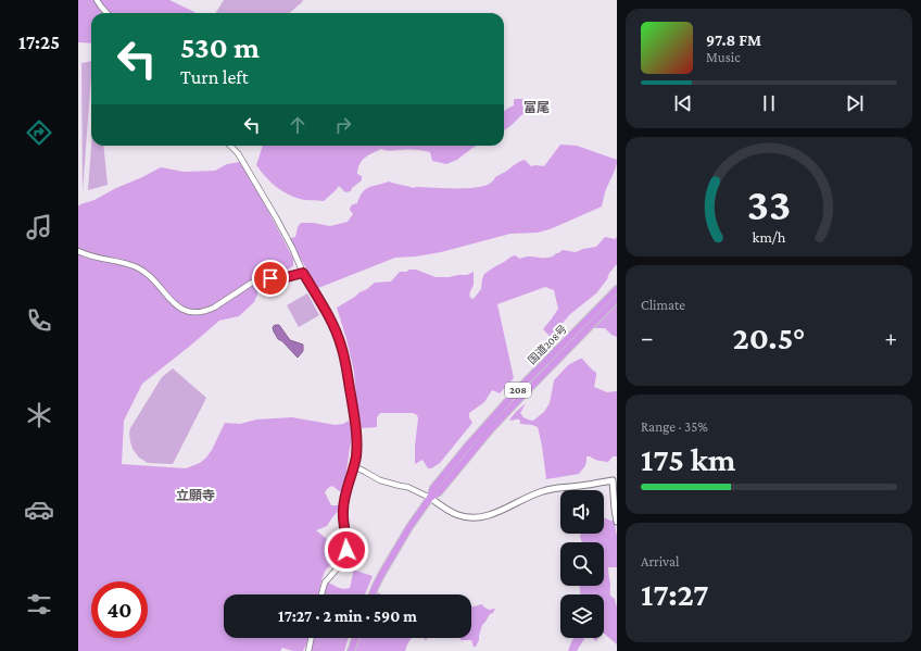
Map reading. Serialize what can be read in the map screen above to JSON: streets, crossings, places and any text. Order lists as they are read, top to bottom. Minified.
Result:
{"streets":{"highway":["国道208号","208"]},"districts":["富尾","立願寺"],"page":{"tabs":"17:25","turn":["530 m","Turn left"],"song":["97.8 FM","Music"],"tile":["Climate",["Range · 35%","175 km"],["Arrival","17:27"]],"heat":["−","20.5°","+"],"limit":"40","trip":"17:27 · 2 min · 590 m","gauge":["33","km/h"]}}
